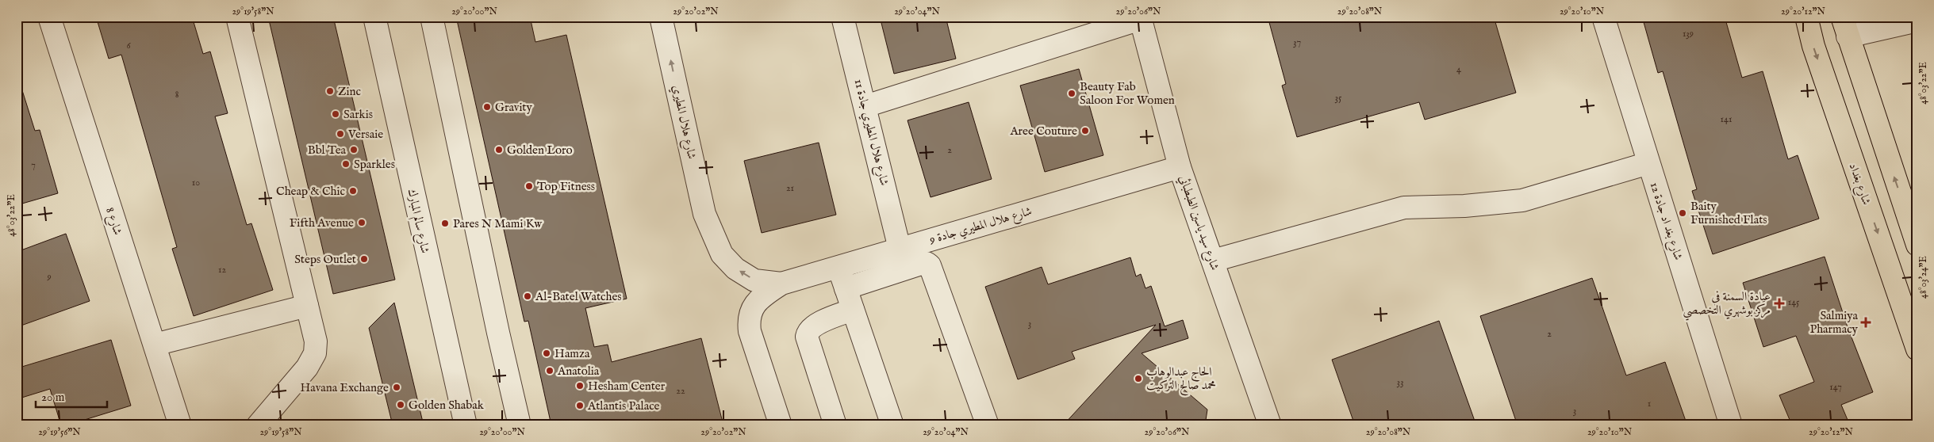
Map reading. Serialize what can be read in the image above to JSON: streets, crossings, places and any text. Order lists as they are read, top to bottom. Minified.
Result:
{"streets":{"main road":["شارع بغداد"],"street":["شارع هلال المطيري","شارع هلال المطيري جادة 11","شارع 8","شارع سالم المبارك","شارع بغد اد جادة 12","شارع سيد ياسين الطبطبائي","شارع هلال المطيري جادة 9"]},"crossings":[["شارع هلال المطيري","شارع هلال المطيري جادة 9"],["شارع هلال المطيري جادة 11","شارع هلال المطيري جادة 9"],["شارع سيد ياسين الطبطبائي","شارع هلال المطيري جادة 9"]],"one_way":["شارع هلال المطيري"],"places":{"other":["Zinc","Beauty Fab Saloon For Women","Gravity","Sarkis","Aree Couture","Versaie","Bbl Tea","Golden Loro","Sparkles","Top Fitness","Cheap & Chic","Baity Furnished Flats","Fifth Avenue","Pares N Mami Kw","Steps Outlet","Al-Batel Watches","Hamza","Anatolia","الحاج عبدالوهاب محمد صالح التركيت","Hesham Center","Havana Exchange","Golden Shabak","Atlantis Palace"],"health":["عيادة السمنة في مركز بوشهري التخصصي","Salmiya Pharmacy"]},"house_numbers":["139","37","6","4","8","35","141","2","7","10","21","12","9","145","3","2","33","147","22","1","3"],"scale_bar":"20 m","coordinates":["29°19'58\"N","29°20'00\"N","29°20'02\"N","29°20'04\"N","29°20'06\"N","29°20'08\"N","29°20'10\"N","29°20'12\"N","48°03'22\"E","48°03'24\"E","29°19'56\"N"]}
